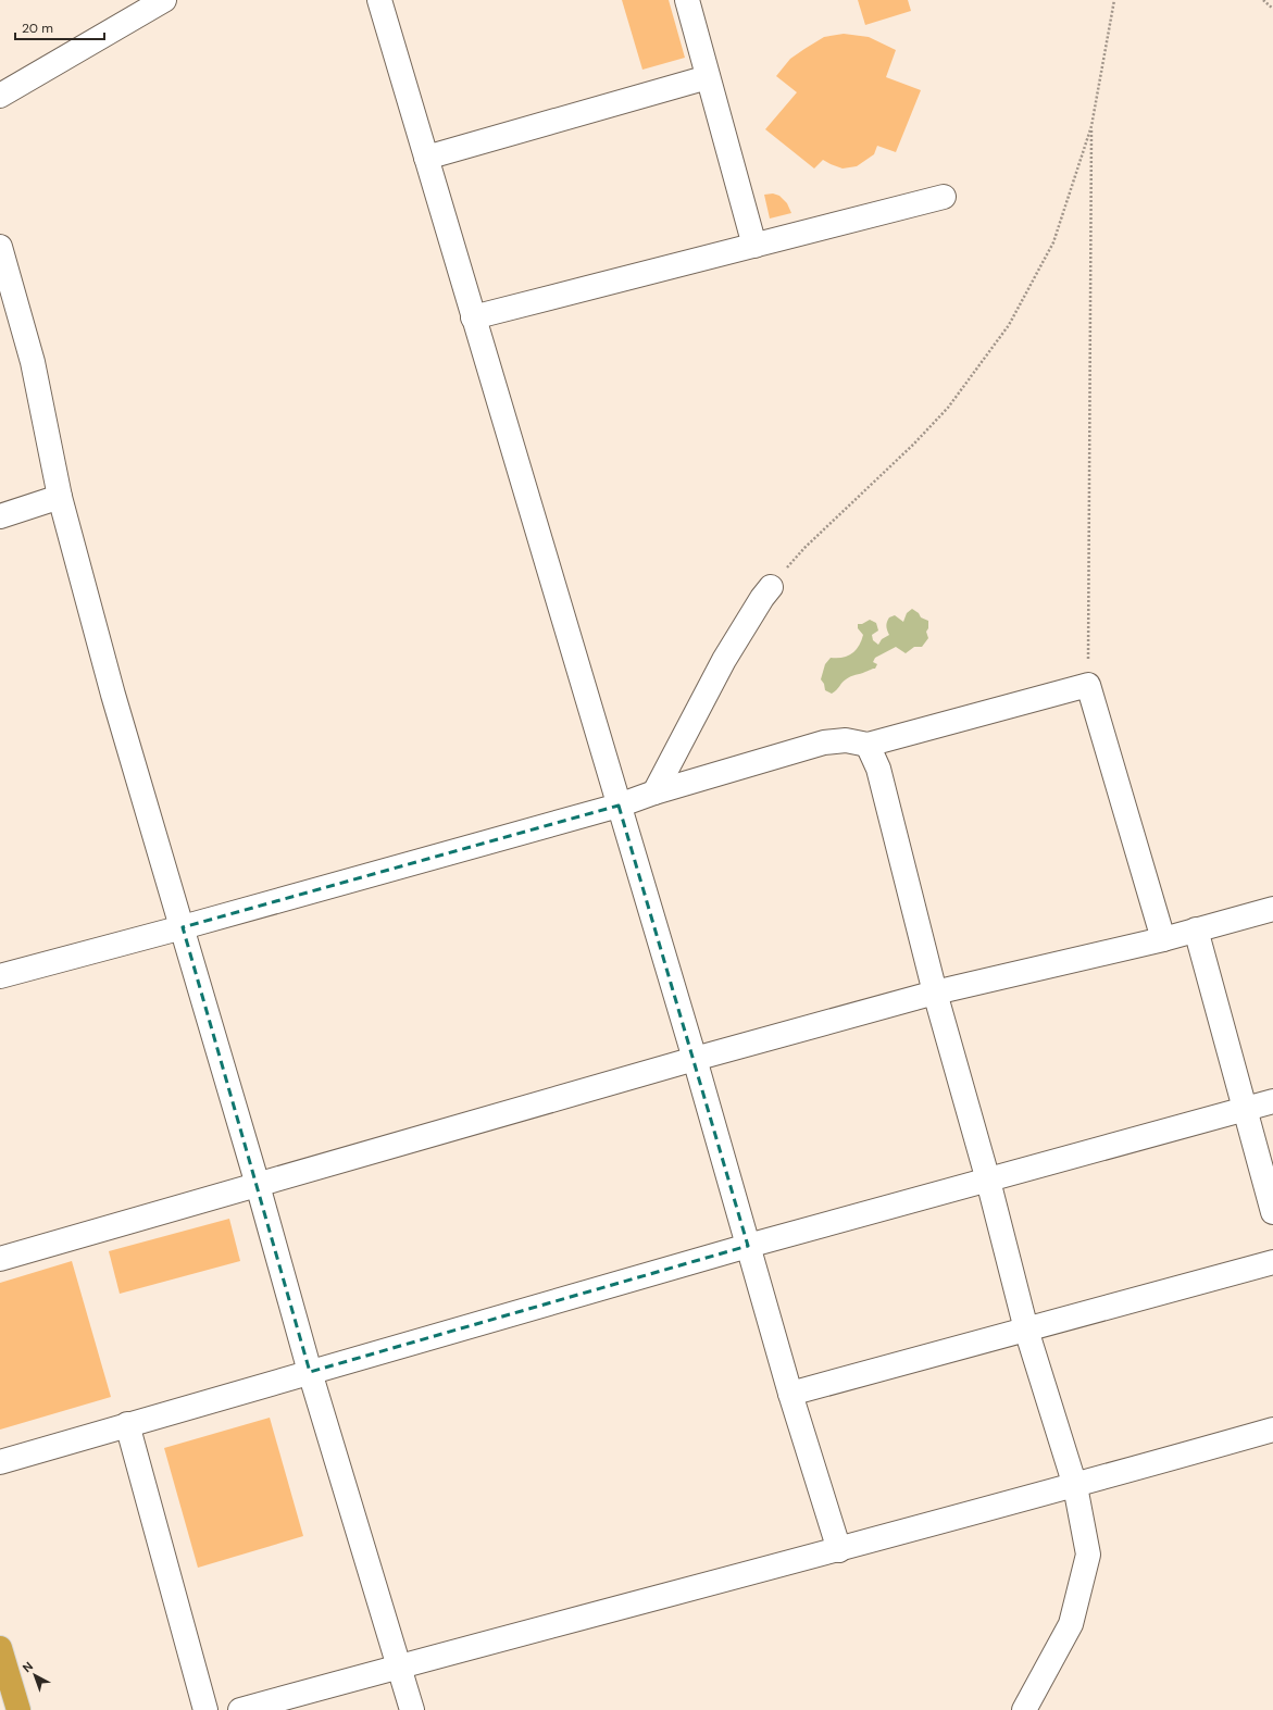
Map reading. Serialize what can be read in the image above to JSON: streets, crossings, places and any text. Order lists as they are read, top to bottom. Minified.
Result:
{"scale_bar":"20 m","north":"top left"}
